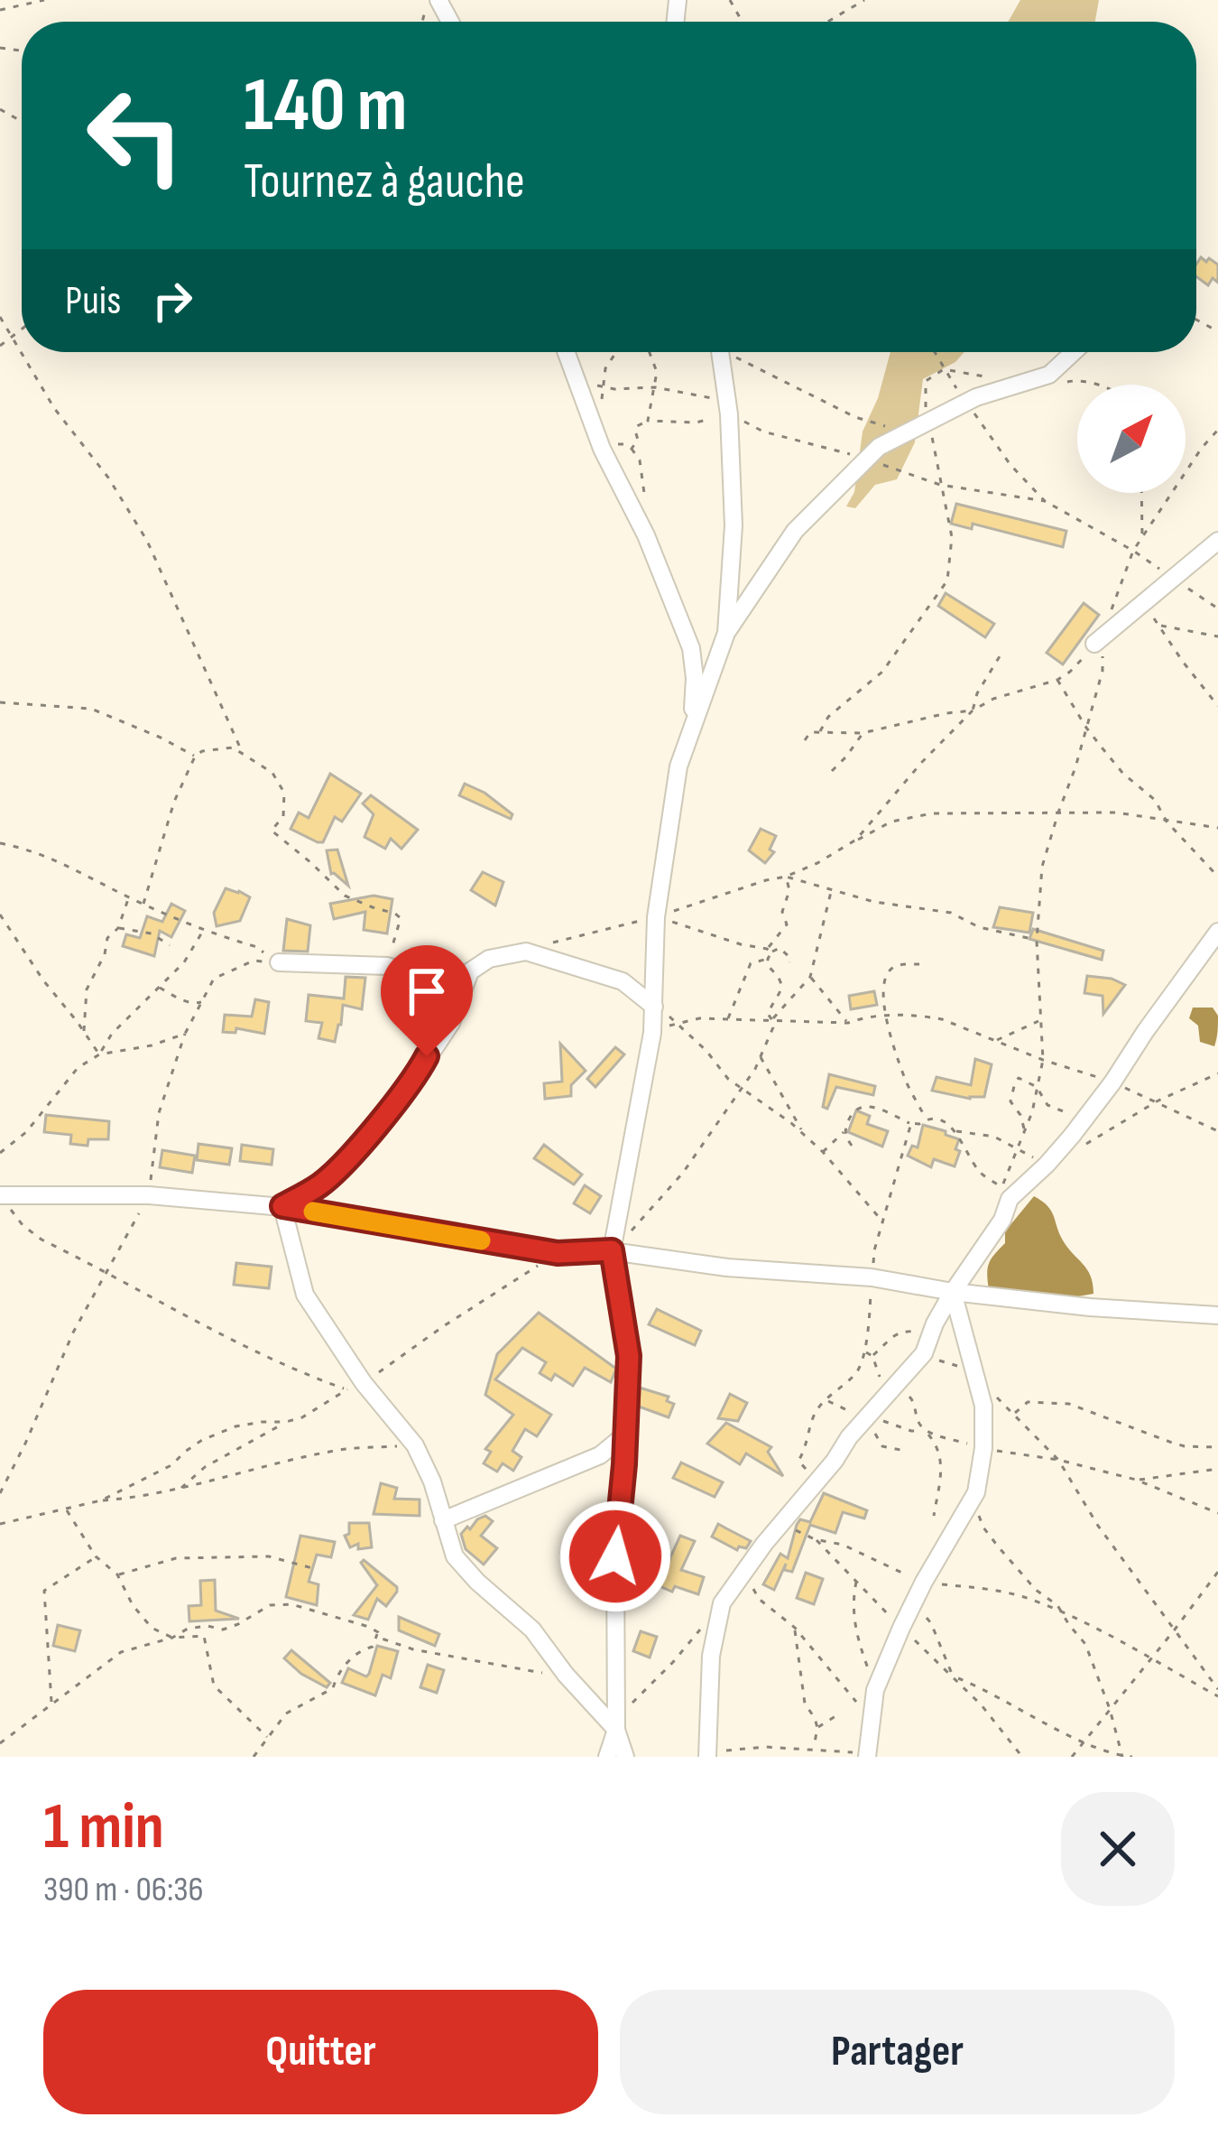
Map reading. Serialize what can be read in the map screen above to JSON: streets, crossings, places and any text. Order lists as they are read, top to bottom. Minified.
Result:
{"north":"top right","page":{"turn":["140 m","Tournez à gauche"],"then":"Puis","heading":["1 min","390 m · 06:36"],"buttons":["Quitter","Partager"]}}
